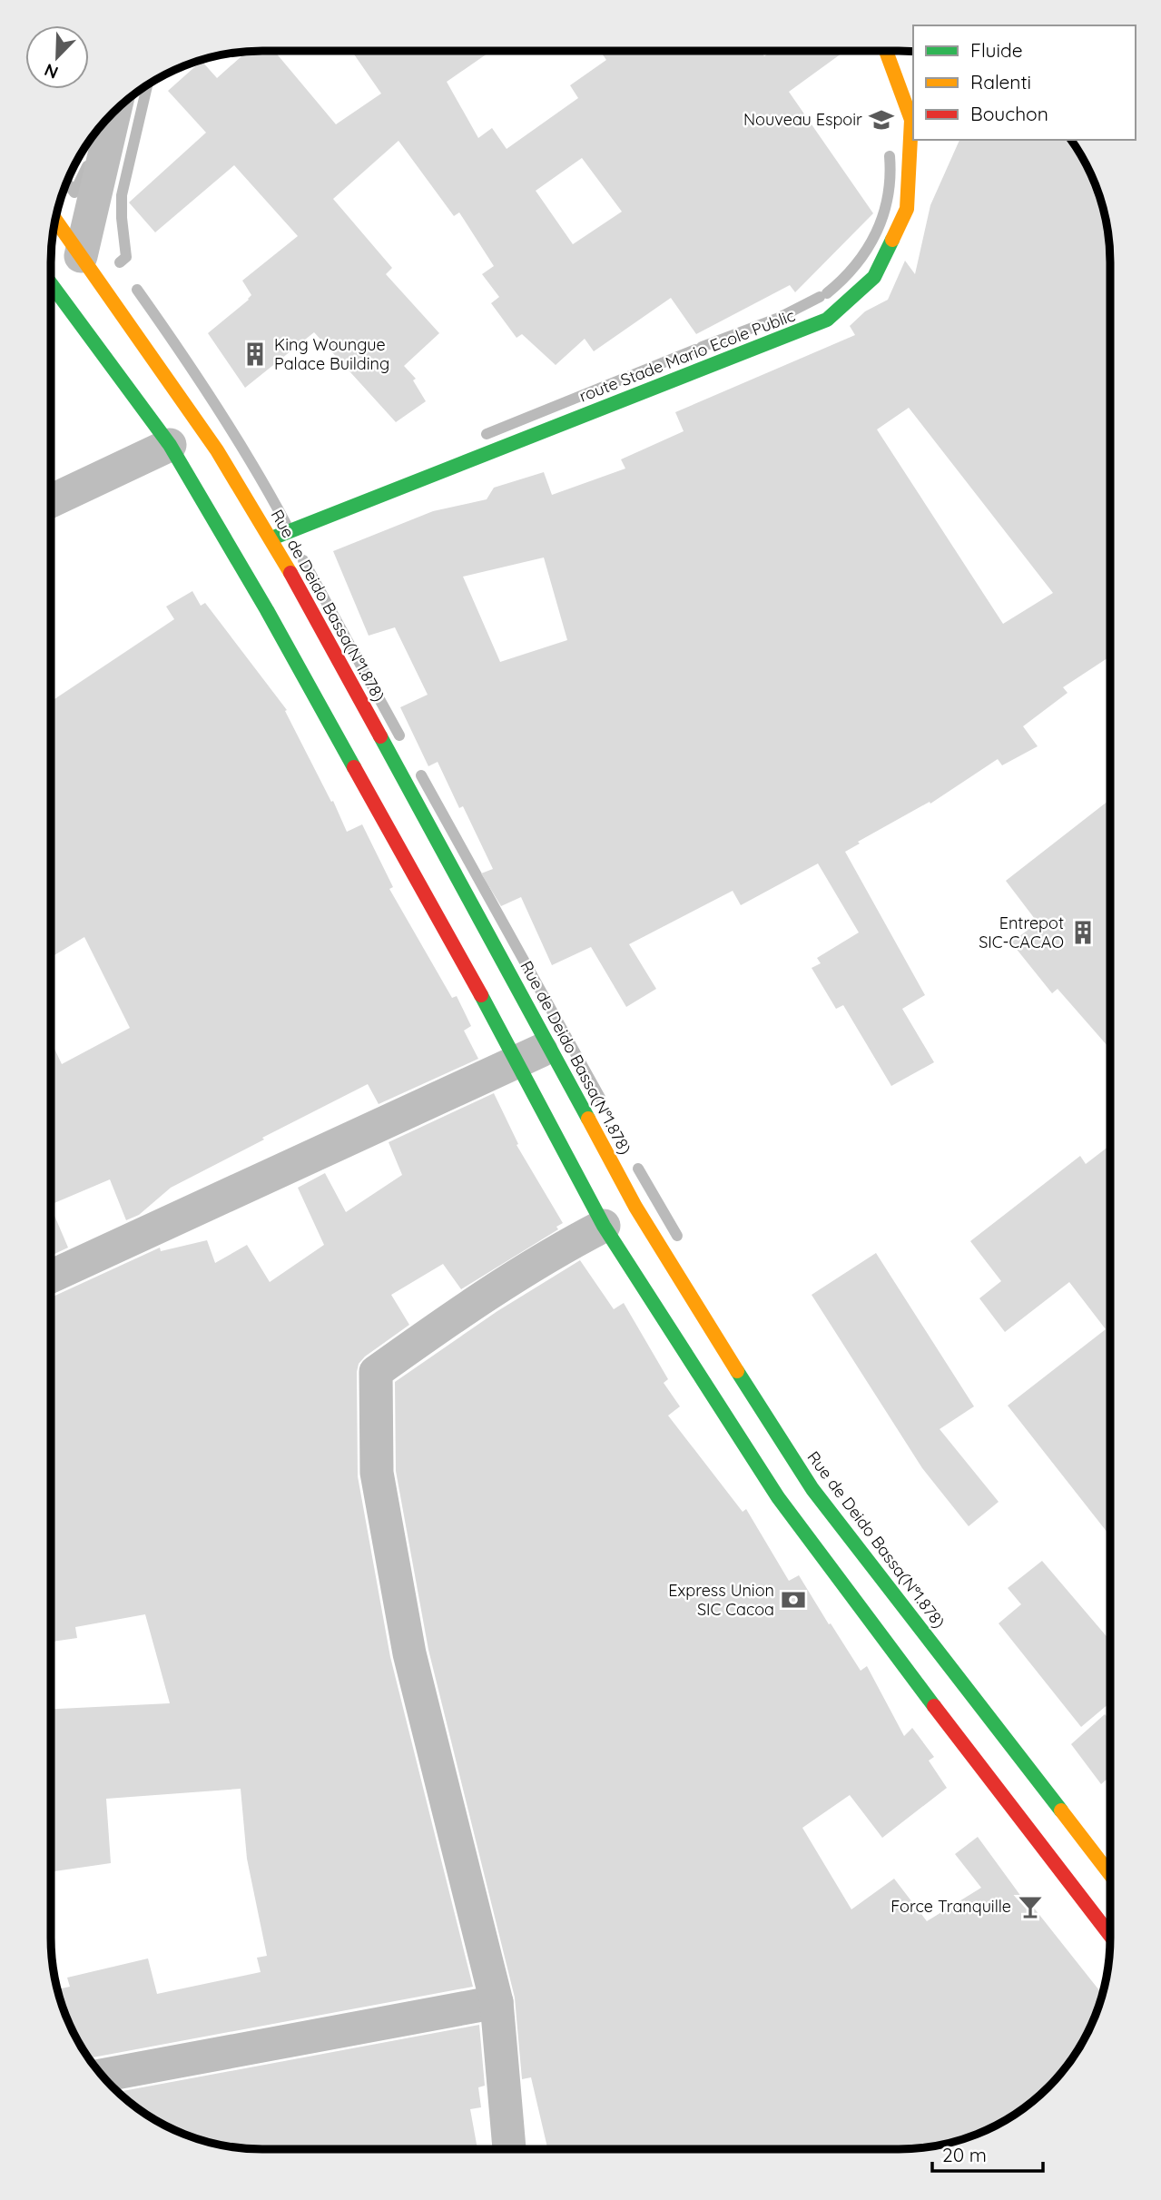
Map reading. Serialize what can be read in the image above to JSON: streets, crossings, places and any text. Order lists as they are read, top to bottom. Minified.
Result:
{"streets":{"main road":["route Stade Mario Ecole Public","Rue de Deido Bassa(N°1.878)"]},"crossings":[["route Stade Mario Ecole Public","Rue de Deido Bassa(N°1.878)"]],"places":{"school or university":["Nouveau Espoir"],"building":["King Woungue Palace Building","Entrepot SIC-CACAO"],"bank":["Express Union SIC Cacoa"],"bar":["Force Tranquille"]},"legend":["Fluide","Ralenti","Bouchon"],"scale_bar":"20 m","north":"bottom left"}
